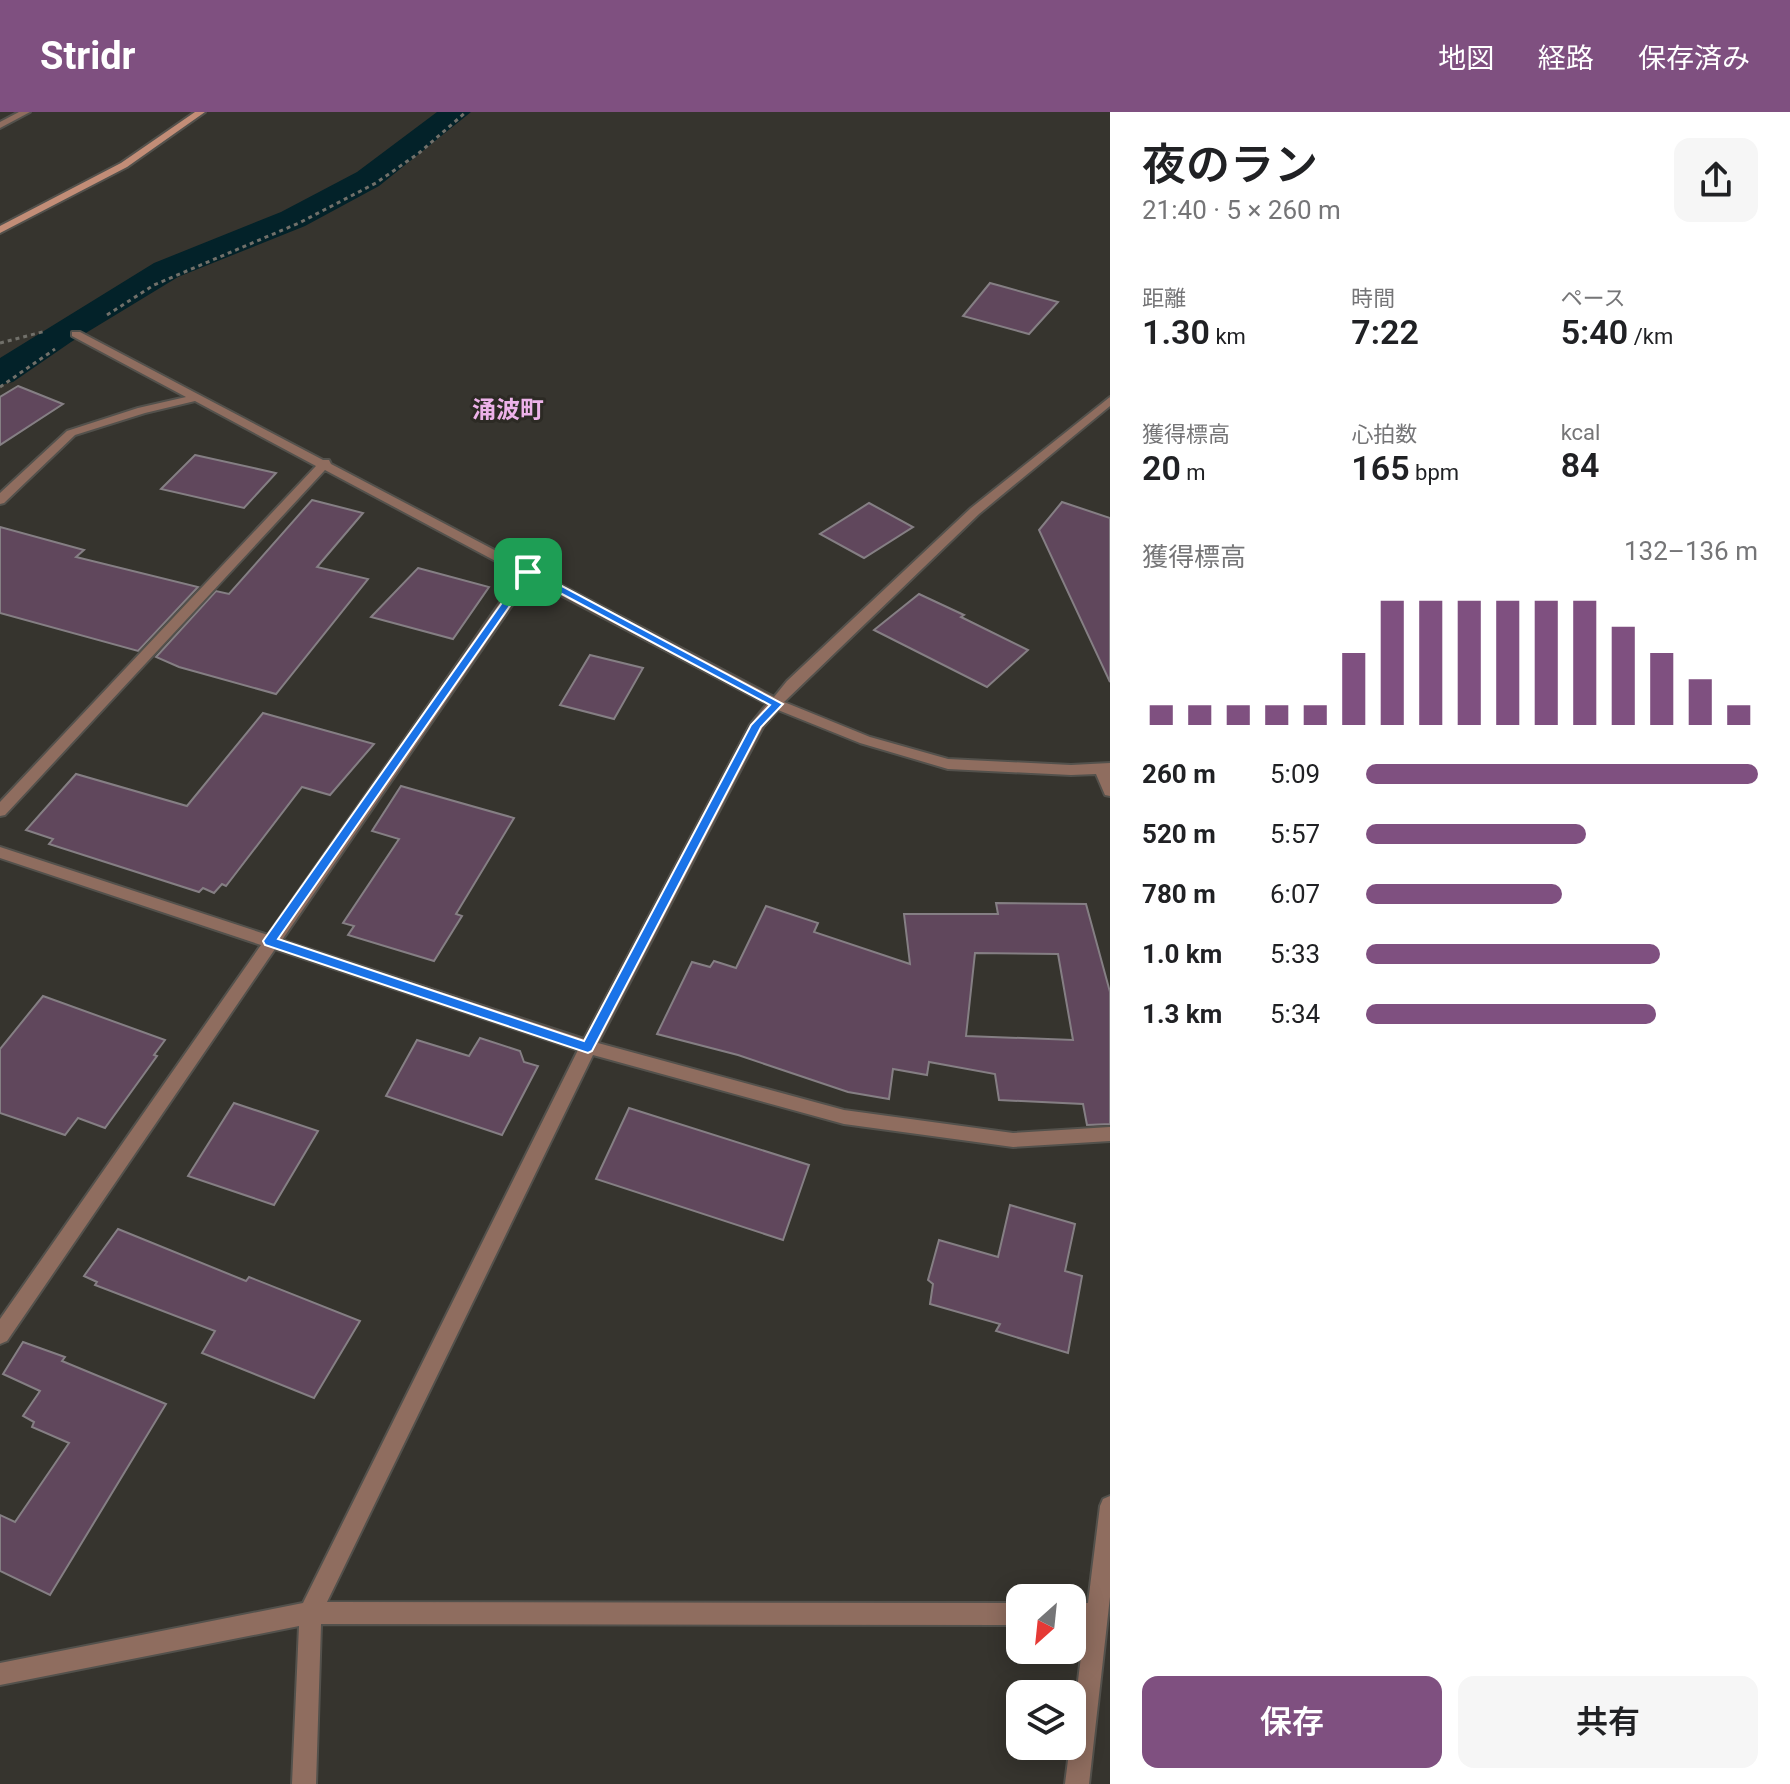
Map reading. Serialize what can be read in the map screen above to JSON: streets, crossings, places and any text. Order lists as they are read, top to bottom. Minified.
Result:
{"districts":["涌波町"],"north":"bottom left","page":{"header":"Stridr","nav":["地図","経路","保存済み"],"heading":["夜のラン","21:40 · 5 × 260 m"],"stats":[["距離","1.30 km"],["時間","7:22"],["ペース","5:40 /km"],["獲得標高","20 m"],["心拍数","165 bpm"],["kcal","84"]],"chart":["獲得標高","132–136 m"],"list":[{"name":"260 m","note":"5:09"},{"name":"520 m","note":"5:57"},{"name":"780 m","note":"6:07"},{"name":"1.0 km","note":"5:33"},{"name":"1.3 km","note":"5:34"}],"buttons":["保存","共有"]}}
